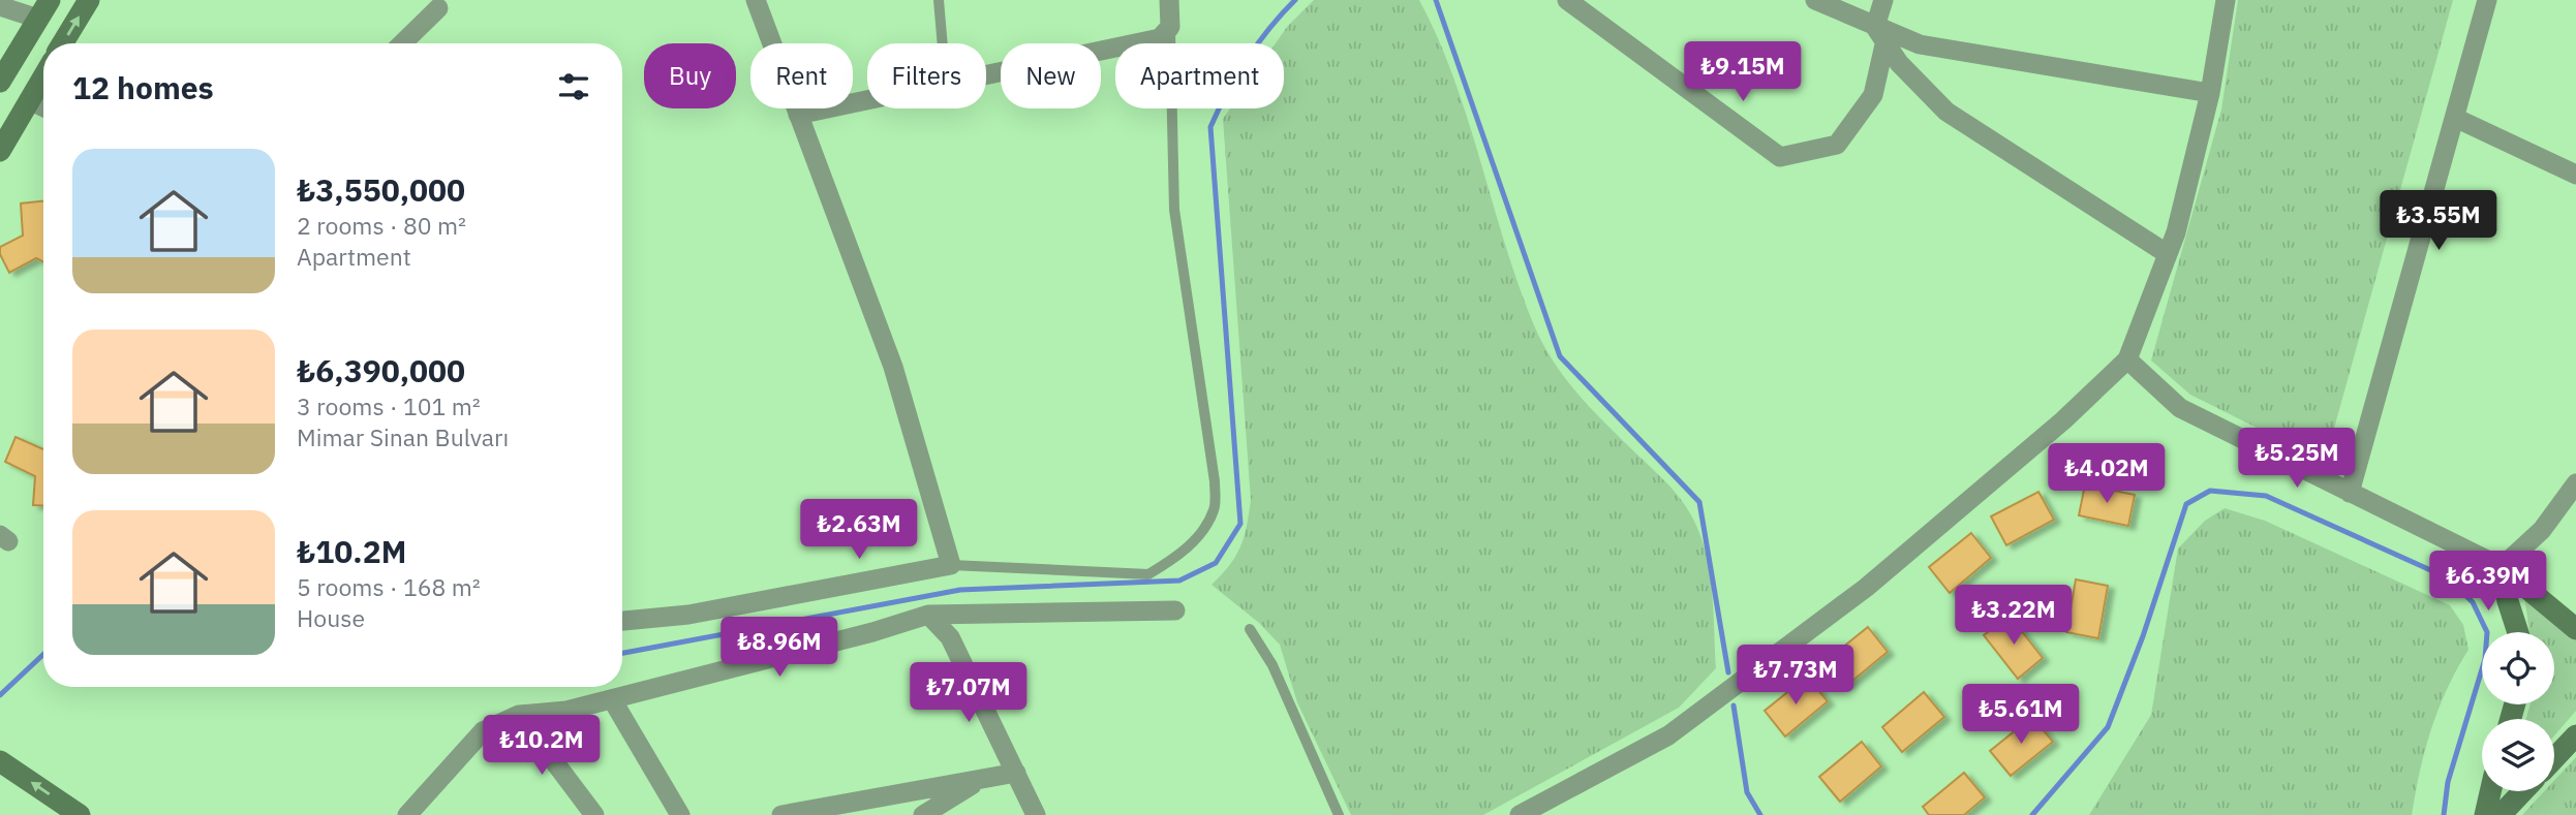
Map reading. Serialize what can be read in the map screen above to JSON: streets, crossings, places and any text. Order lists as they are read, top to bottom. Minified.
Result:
{"page":{"price":["₺9.15M","₺3.55M","₺5.25M","₺4.02M","₺2.63M","₺6.39M","₺3.22M","₺8.96M","₺7.73M","₺7.07M","₺5.61M","₺10.2M"],"chip":["Buy","Rent","Filters","New","Apartment"],"heading":"12 homes","list":[{"name":"₺3,550,000","note":"2 rooms · 80 m² · Apartment"},{"name":"₺6,390,000","note":"3 rooms · 101 m² · Mimar Sinan Bulvarı"},{"name":"₺10.2M","note":"5 rooms · 168 m² · House"}]}}
